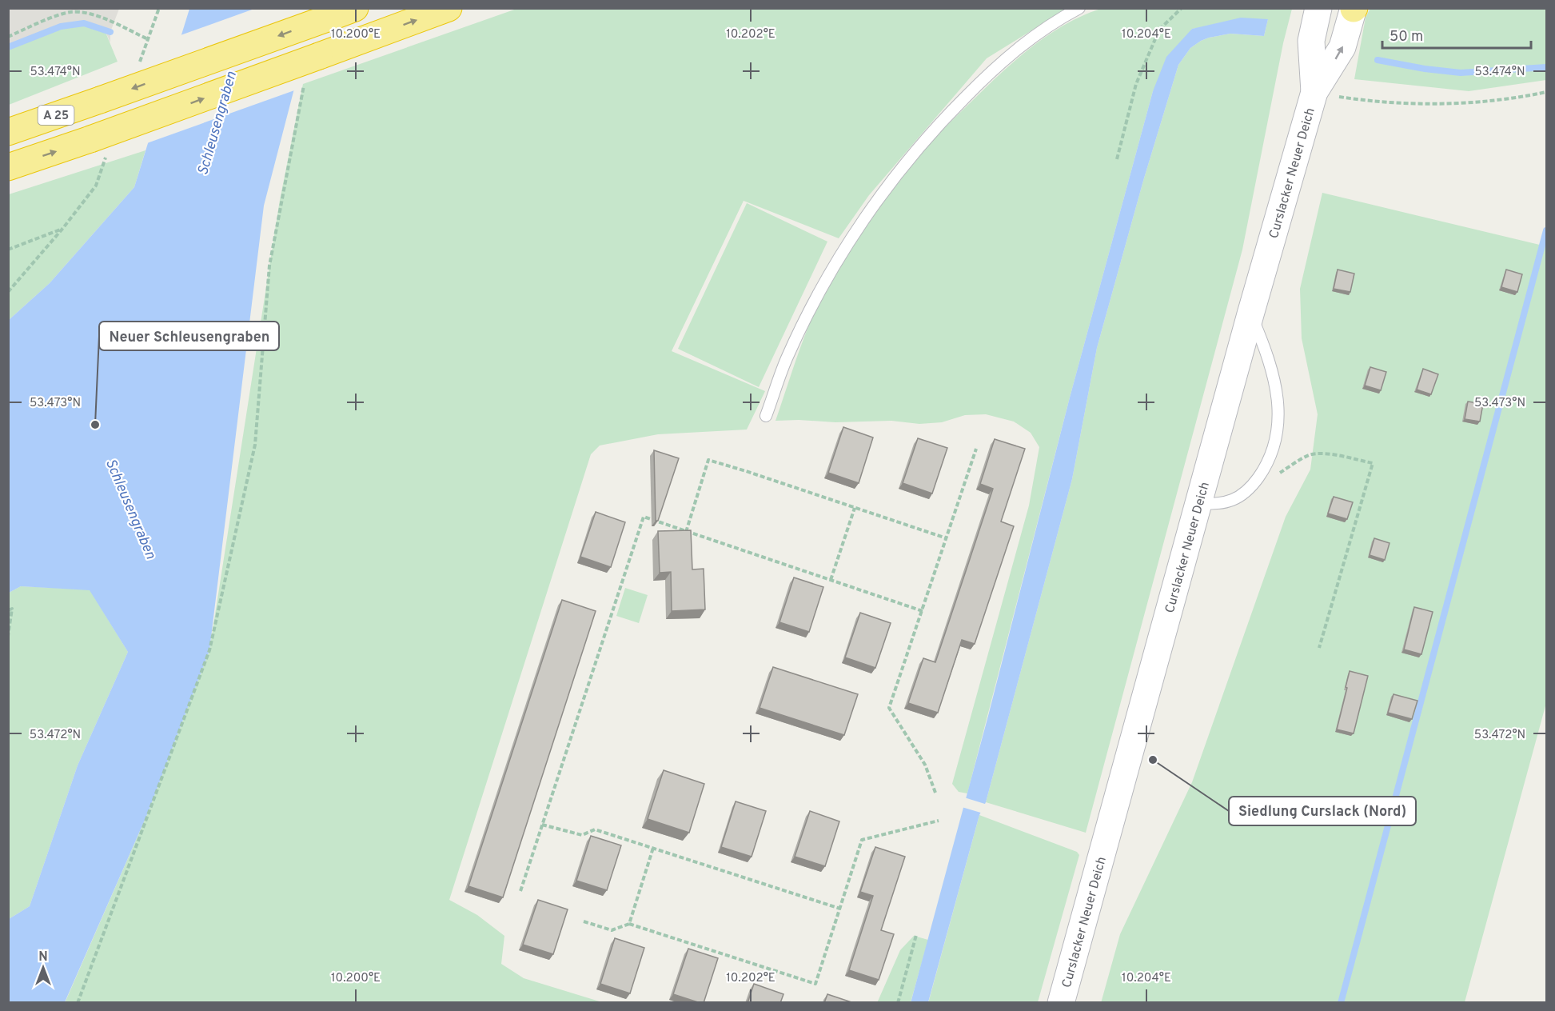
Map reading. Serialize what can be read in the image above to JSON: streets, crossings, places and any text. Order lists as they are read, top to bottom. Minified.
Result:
{"streets":{"highway":["A 25"],"street":["Curslacker Neuer Deich"]},"water":["Schleusengraben"],"places":["Neuer Schleusengraben","Siedlung Curslack (Nord)"],"scale_bar":"50 m","north":"top","coordinates":["10.200°E","10.202°E","10.204°E","53.474°N","53.473°N","53.472°N"]}
